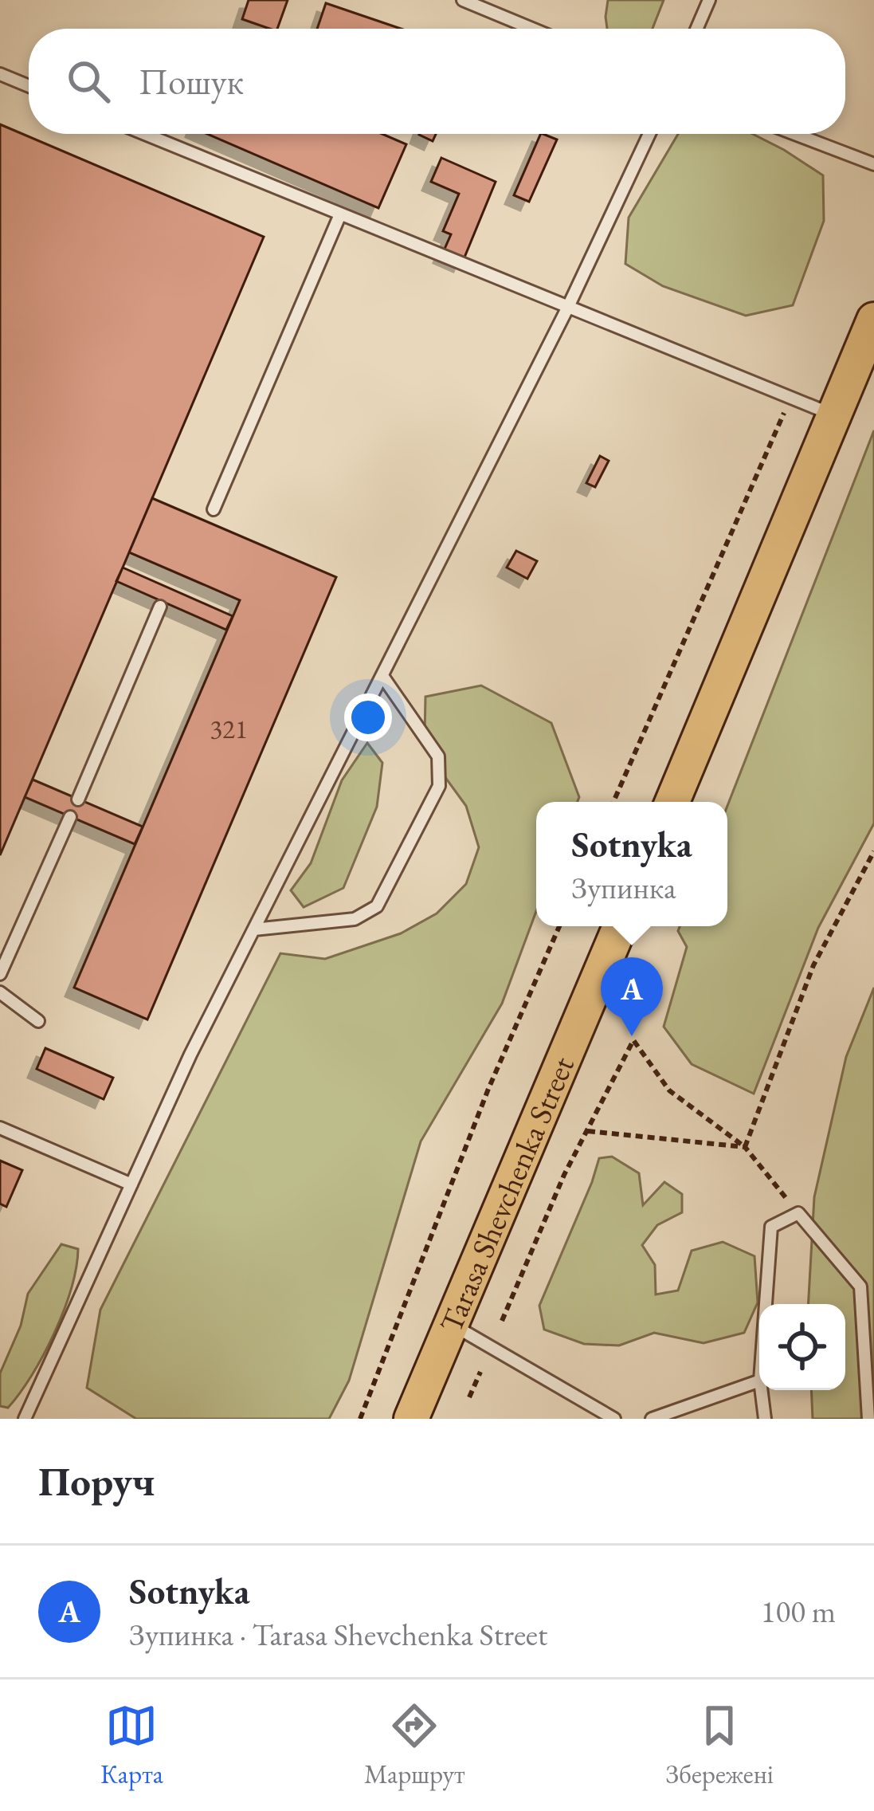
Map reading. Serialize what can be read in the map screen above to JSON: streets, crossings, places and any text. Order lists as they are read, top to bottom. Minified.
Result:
{"streets":{"main road":["Tarasa Shevchenka Street"]},"house_numbers":["321"],"page":{"search":"Пошук","popup":["Sotnyka","Зупинка"],"pins":"A","heading":"Поруч","list":[{"mark":"A","name":"Sotnyka","note":"Зупинка · Tarasa Shevchenka Street","value":"100 m"}],"nav":["Карта","Маршрут","Збережені"]}}
